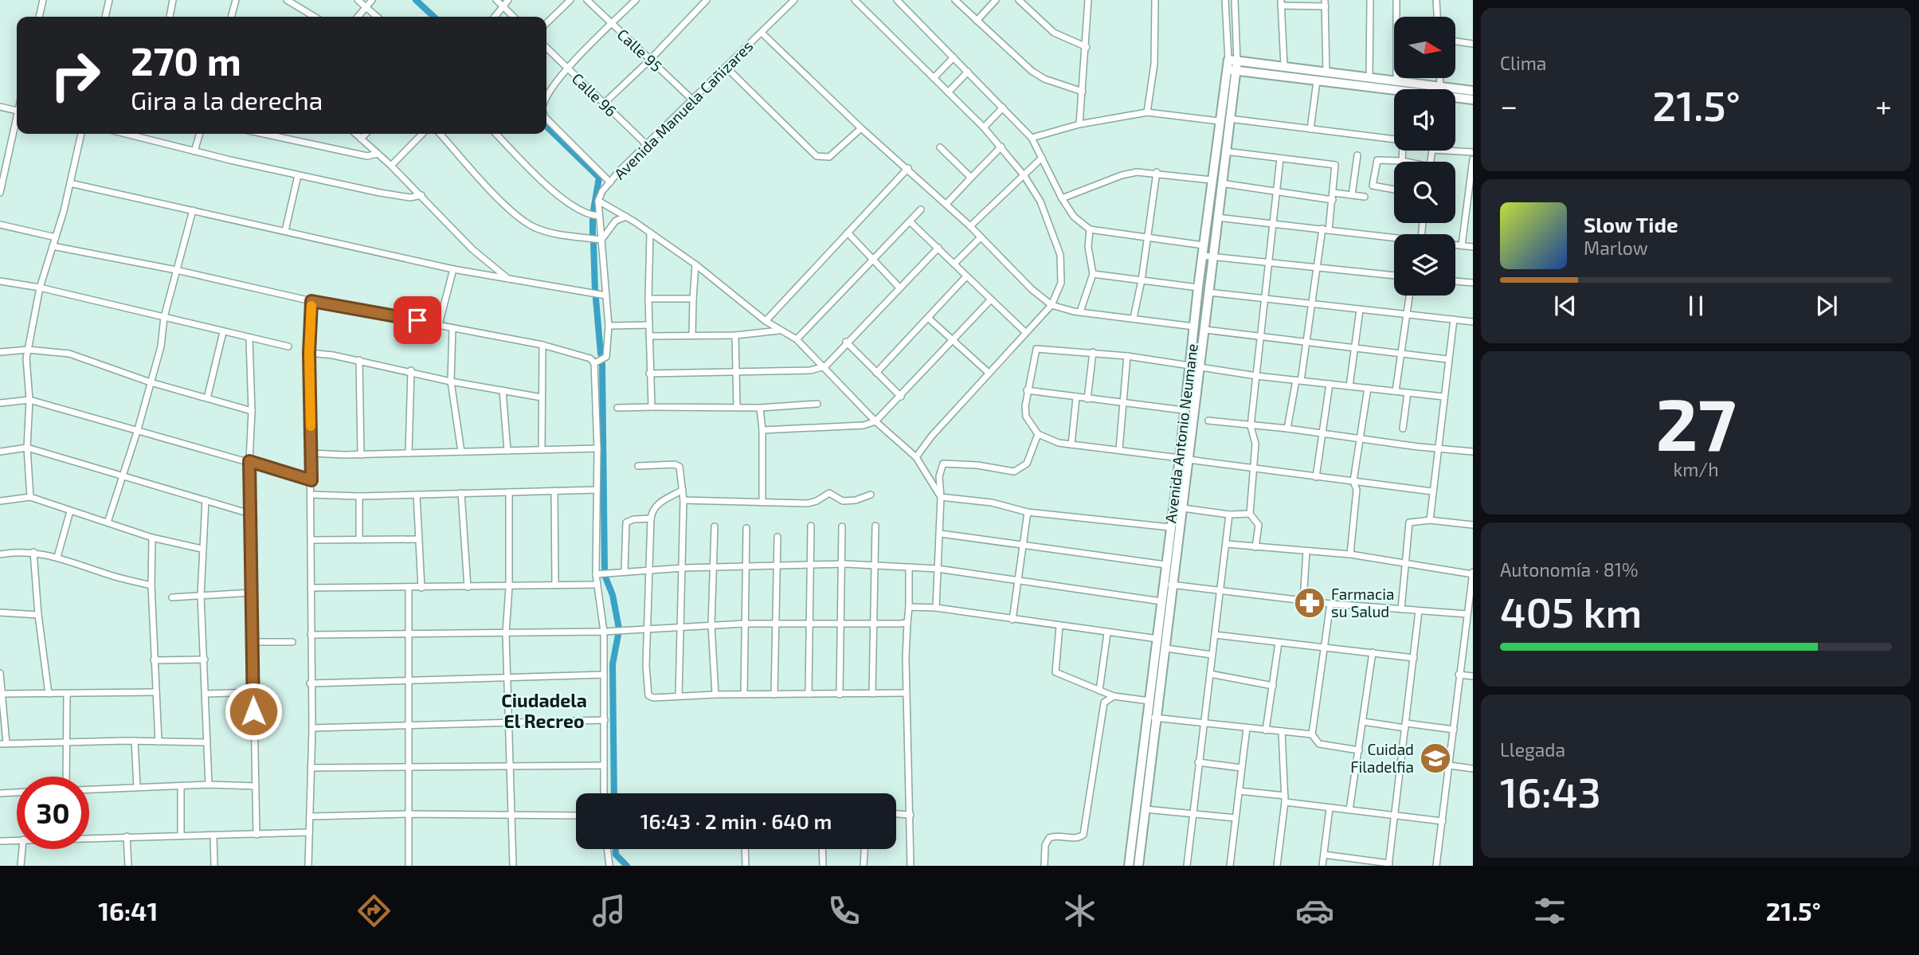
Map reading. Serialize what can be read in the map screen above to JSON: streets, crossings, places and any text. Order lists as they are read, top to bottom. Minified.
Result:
{"streets":{"street":["Calle 95","Calle 96","Avenida Manuela Cañizares","Avenida Antonio Neumane"]},"crossings":[["Calle 95","Avenida Manuela Cañizares"],["Calle 96","Avenida Manuela Cañizares"]],"districts":["Ciudadela El Recreo"],"places":{"pharmacy":["Farmacia su Salud"],"school or university":["Cuidad Filadelfia"]},"north":"right","page":{"tile":["Clima",["27","km/h"],["Autonomía · 81%","405 km"],["Llegada","16:43"]],"turn":["270 m","Gira a la derecha"],"heat":["−","21.5°","+"],"song":["Slow Tide","Marlow"],"limit":"30","trip":"16:43 · 2 min · 640 m","tabs":["16:41","21.5°"]}}
